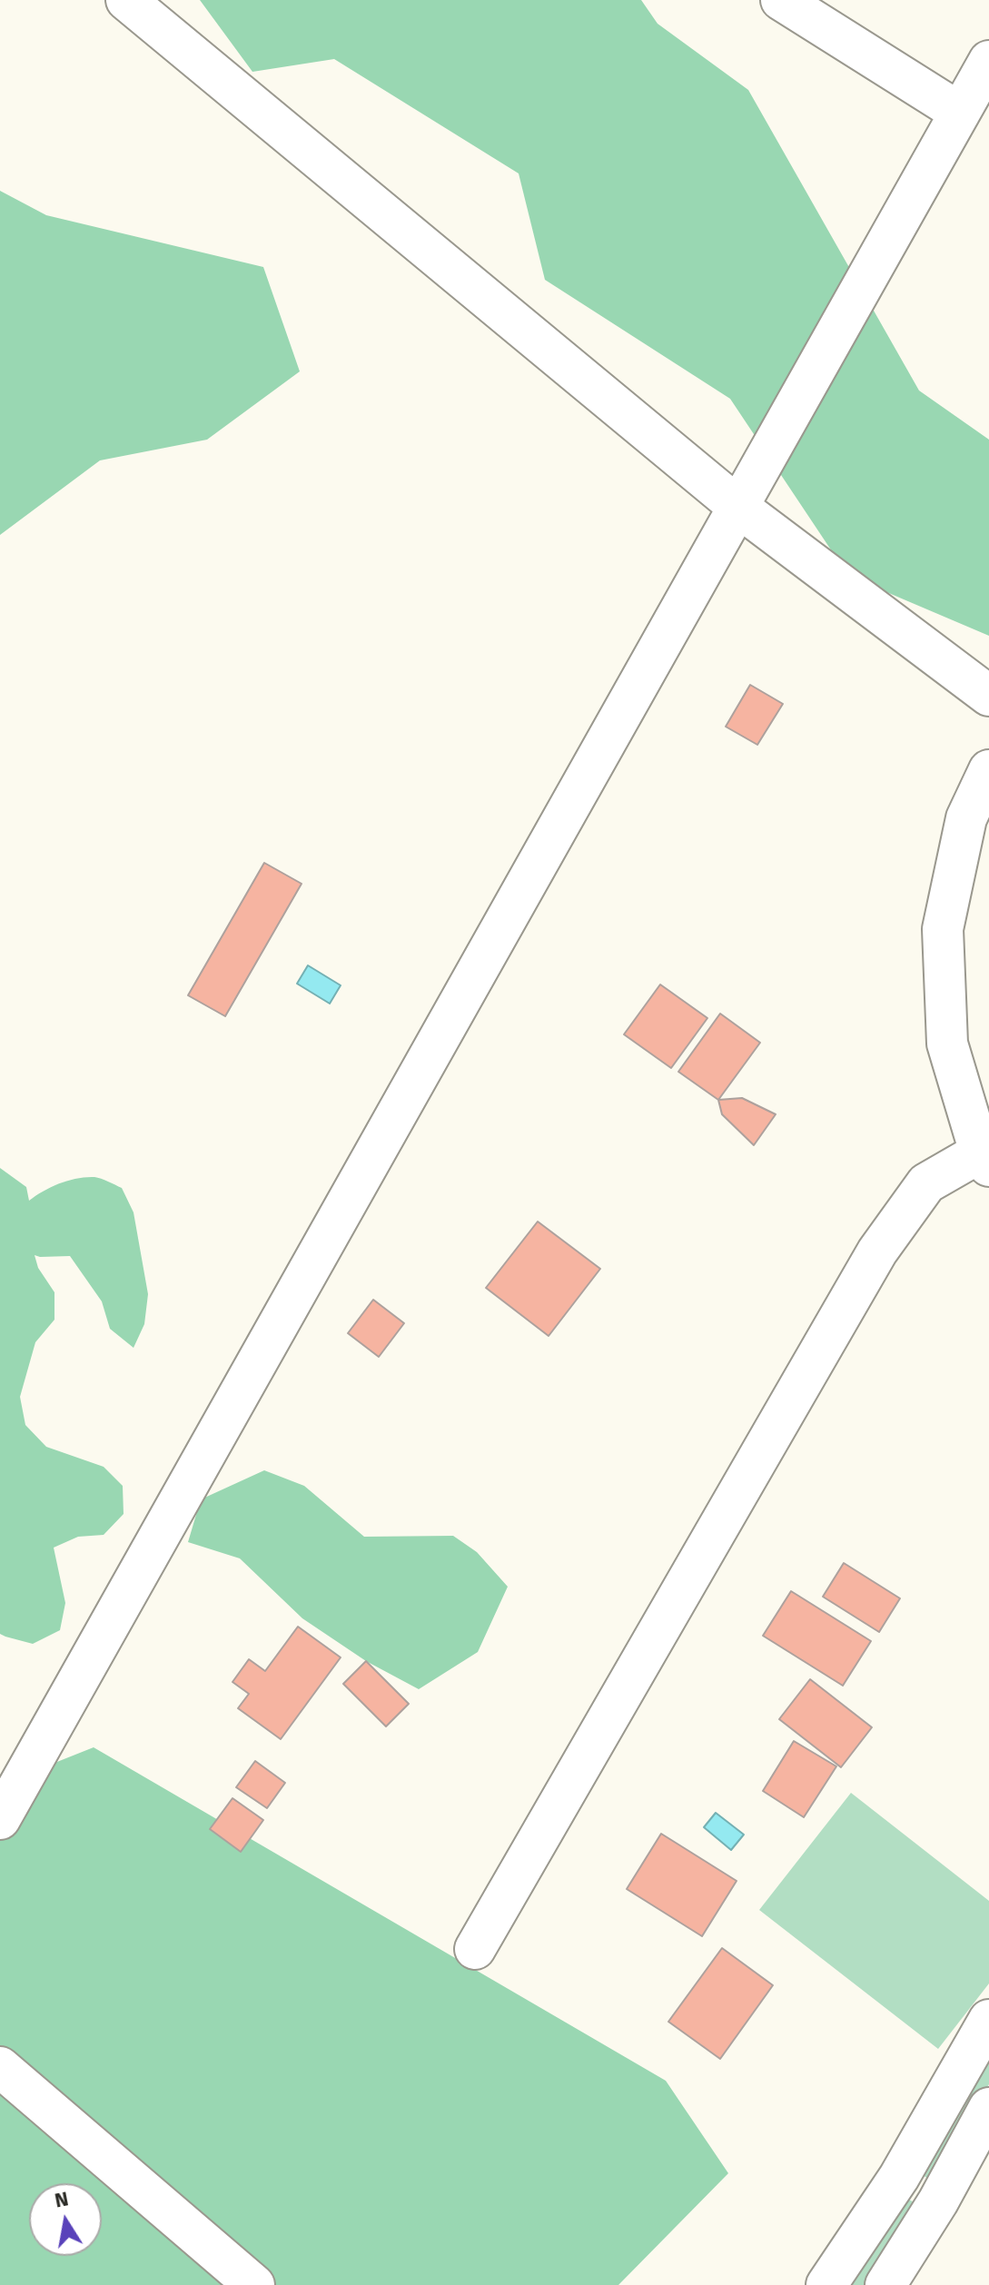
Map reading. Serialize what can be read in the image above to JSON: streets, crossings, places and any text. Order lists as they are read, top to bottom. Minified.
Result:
{"north":"top"}
